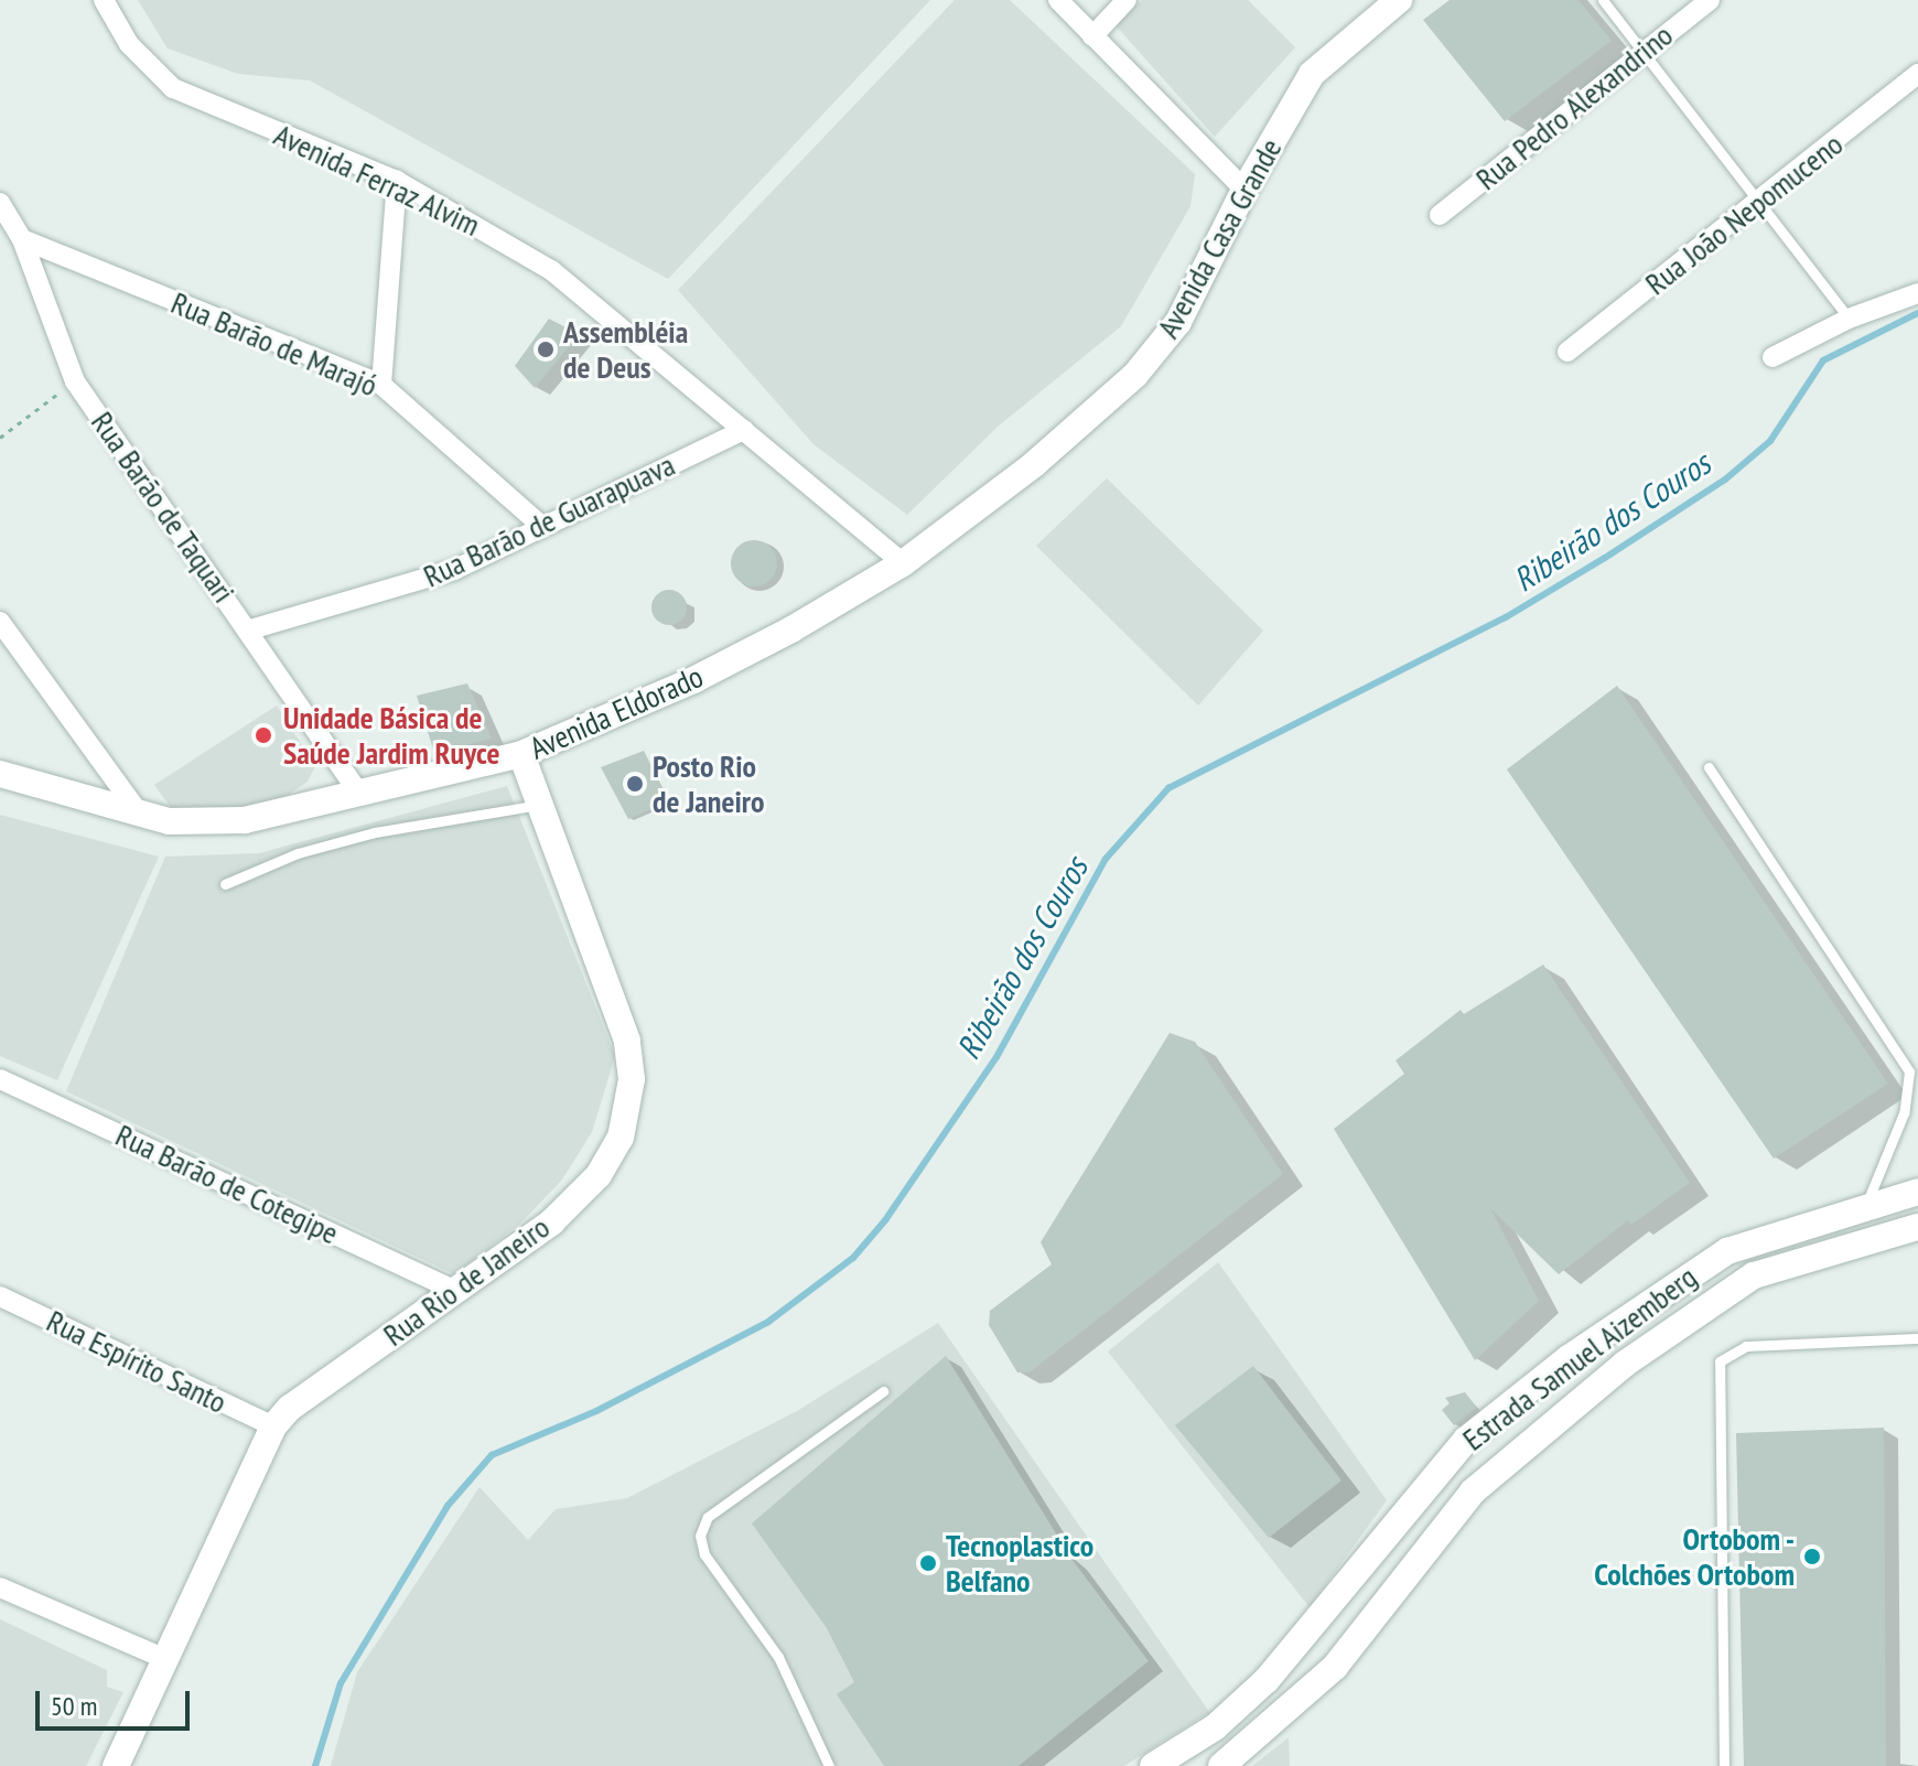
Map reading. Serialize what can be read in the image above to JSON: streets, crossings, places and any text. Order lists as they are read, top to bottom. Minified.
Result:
{"streets":{"main road":["Avenida Casa Grande","Avenida Eldorado","Rua Rio de Janeiro","Estrada Samuel Aizemberg"],"street":["Rua Pedro Alexandrino","Avenida Ferraz Alvim","Rua João Nepomuceno","Rua Barão de Marajó","Rua Barão de Taquari","Rua Barão de Guarapuava","Rua Barão de Cotegipe","Rua Espírito Santo"]},"crossings":[["Avenida Ferraz Alvim","Avenida Casa Grande"],["Avenida Ferraz Alvim","Rua Barão de Guarapuava"],["Avenida Ferraz Alvim","Avenida Eldorado"],["Avenida Casa Grande","Avenida Eldorado"],["Rua Barão de Marajó","Rua Barão de Taquari"],["Rua Barão de Marajó","Rua Barão de Guarapuava"],["Rua Barão de Taquari","Rua Barão de Guarapuava"],["Rua Barão de Taquari","Avenida Eldorado"],["Avenida Eldorado","Rua Rio de Janeiro"],["Rua Barão de Cotegipe","Rua Rio de Janeiro"],["Rua Rio de Janeiro","Rua Espírito Santo"]],"water":["Ribeirão dos Couros"],"places":["Assembléia de Deus","Unidade Básica de Saúde Jardim Ruyce","Posto Rio de Janeiro","Ortobom - Colchões Ortobom","Tecnoplastico Belfano"],"scale_bar":"50 m"}
